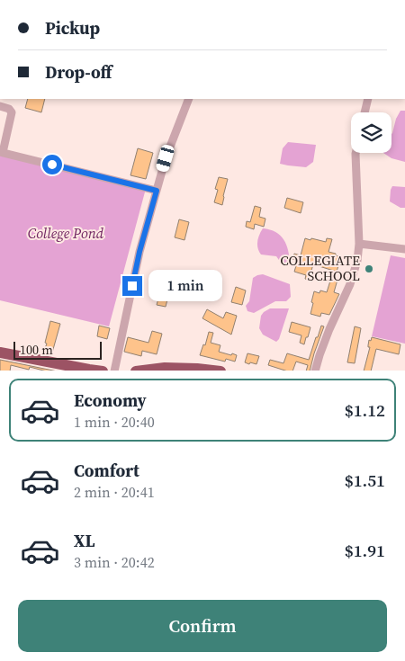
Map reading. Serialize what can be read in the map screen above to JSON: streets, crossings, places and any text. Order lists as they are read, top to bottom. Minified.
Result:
{"water":["College Pond"],"places":["COLLEGIATE SCHOOL"],"scale_bar":"100 m","page":{"banner":["Pickup","Drop-off"],"bubble":"1 min","scale":"100 m","list":[{"name":"Economy","note":"1 min · 20:40","value":"$1.12"},{"name":"Comfort","note":"2 min · 20:41","value":"$1.51"},{"name":"XL","note":"3 min · 20:42","value":"$1.91"}],"buttons":"Confirm"}}
